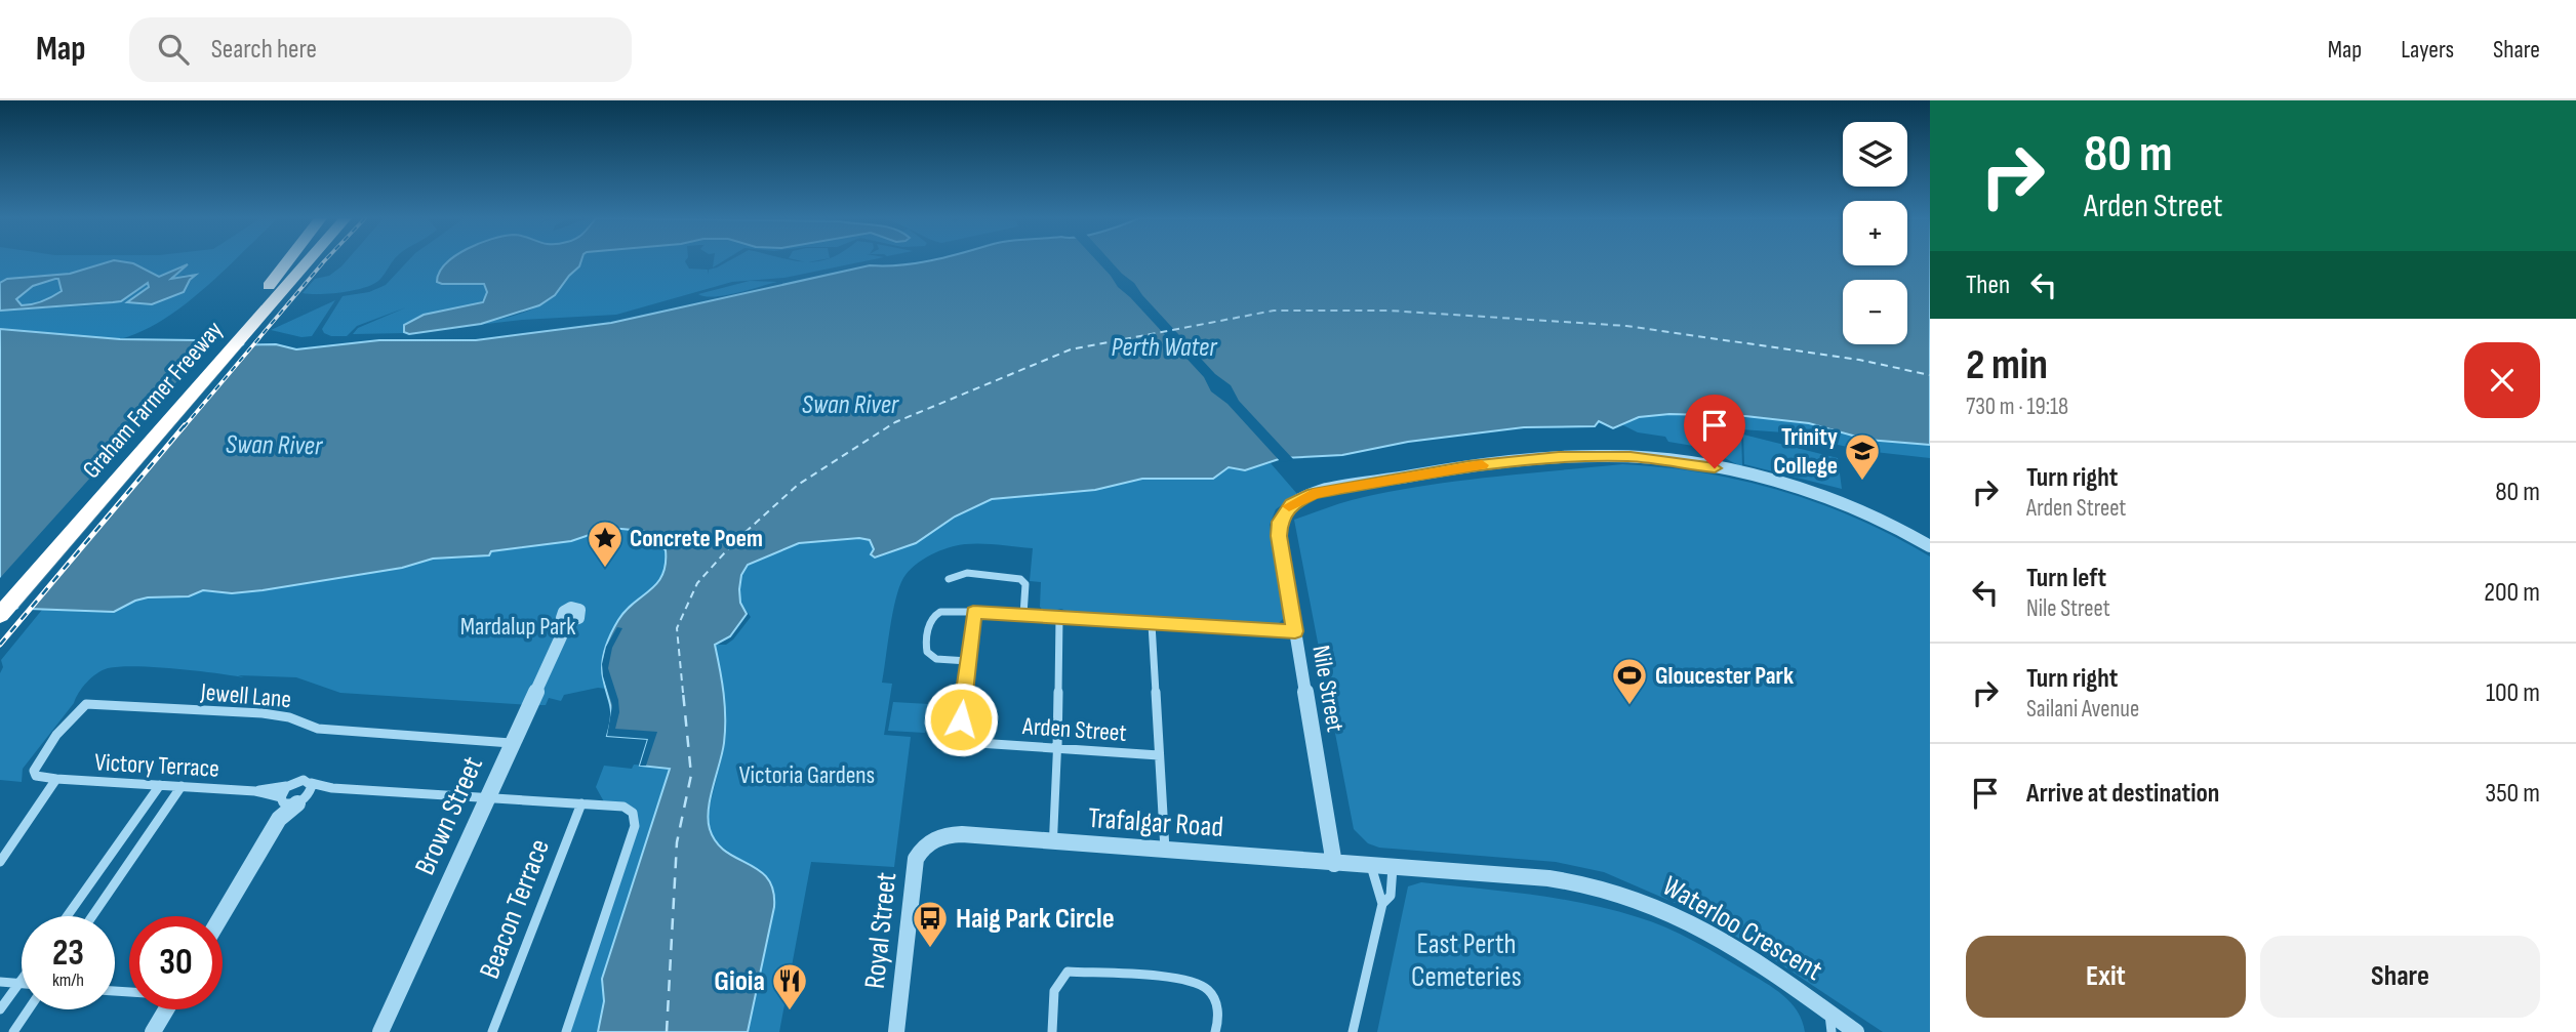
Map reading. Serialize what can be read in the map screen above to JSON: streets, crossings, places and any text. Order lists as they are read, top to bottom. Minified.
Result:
{"streets":{"highway":["Graham Farmer Freeway"],"street":["Nile Street","Jewell Lane","Arden Street","Victory Terrace","Brown Street","Trafalgar Road","Beacon Terrace","Waterloo Crescent","Royal Street"]},"crossings":[["Nile Street","Trafalgar Road"],["Jewell Lane","Victory Terrace"],["Jewell Lane","Brown Street"],["Victory Terrace","Brown Street"],["Victory Terrace","Beacon Terrace"],["Trafalgar Road","Waterloo Crescent"],["Trafalgar Road","Royal Street"]],"water":["Perth Water","Swan River"],"parks":["Mardalup Park","Victoria Gardens","East Perth Cemeteries"],"places":{"school or university":["Trinity College"],"place":["Concrete Poem"],"sports":["Gloucester Park"],"bus stop":["Haig Park Circle"],"restaurant":["Gioia"]},"page":{"header":"Map","search":"Search here","nav":["Map","Layers","Share"],"turn":["80 m","Arden Street"],"map_buttons":["+","−"],"then":"Then","heading":["2 min","730 m · 19:18"],"list":[{"name":"Turn right","note":"Arden Street","value":"80 m"},{"name":"Turn left","note":"Nile Street","value":"200 m"},{"name":"Turn right","note":"Sailani Avenue","value":"100 m"},{"name":"Arrive at destination","value":"350 m"}],"speed":"23 km/h","limit":"30","buttons":["Exit","Share"]}}
